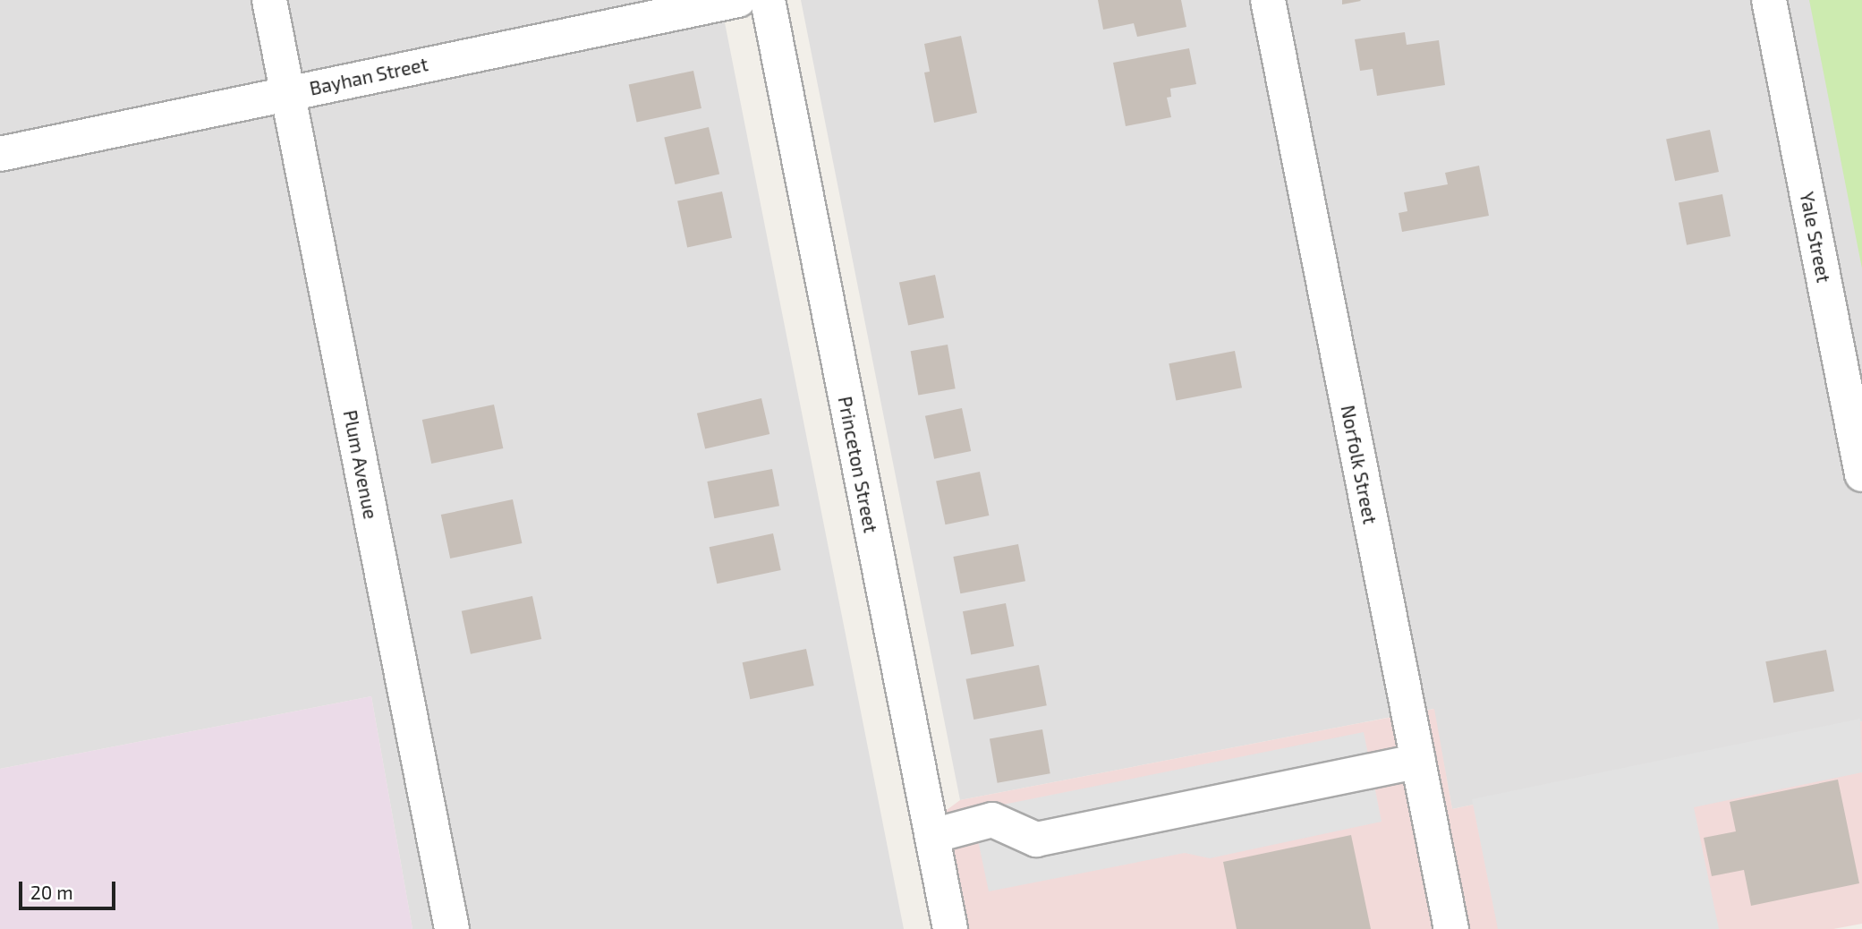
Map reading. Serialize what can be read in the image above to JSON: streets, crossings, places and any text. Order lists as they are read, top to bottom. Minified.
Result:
{"streets":{"street":["Bayhan Street","Yale Street","Plum Avenue","Princeton Street","Norfolk Street"]},"crossings":[["Bayhan Street","Plum Avenue"]],"scale_bar":"20 m"}
